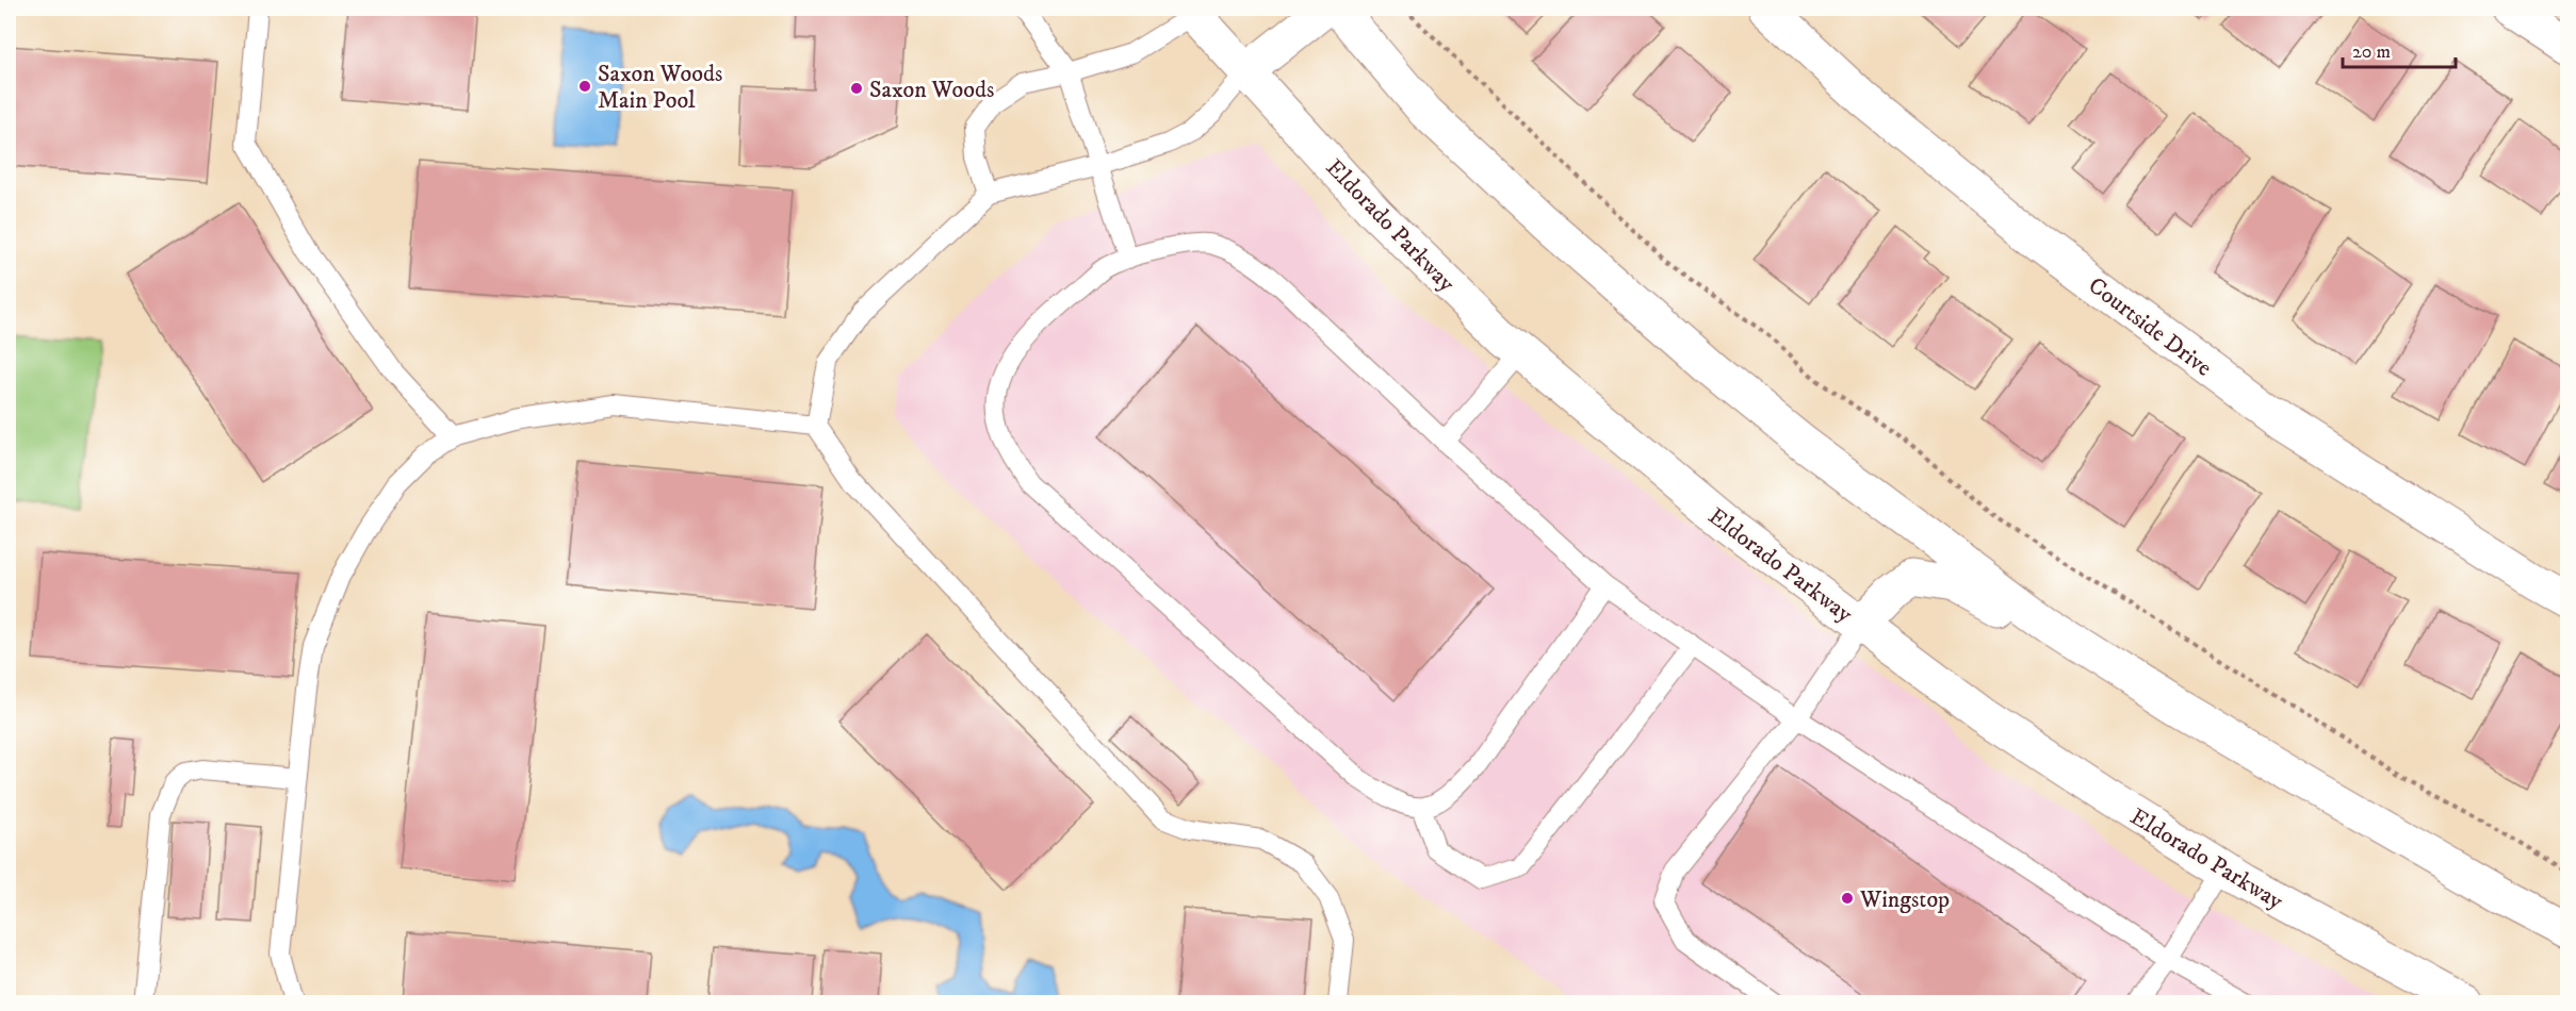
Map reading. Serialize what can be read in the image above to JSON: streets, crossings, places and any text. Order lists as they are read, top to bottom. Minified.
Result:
{"streets":{"main road":["Eldorado Parkway","Courtside Drive"]},"places":["Saxon Woods Main Pool","Saxon Woods","Wingstop"],"scale_bar":"20 m"}
